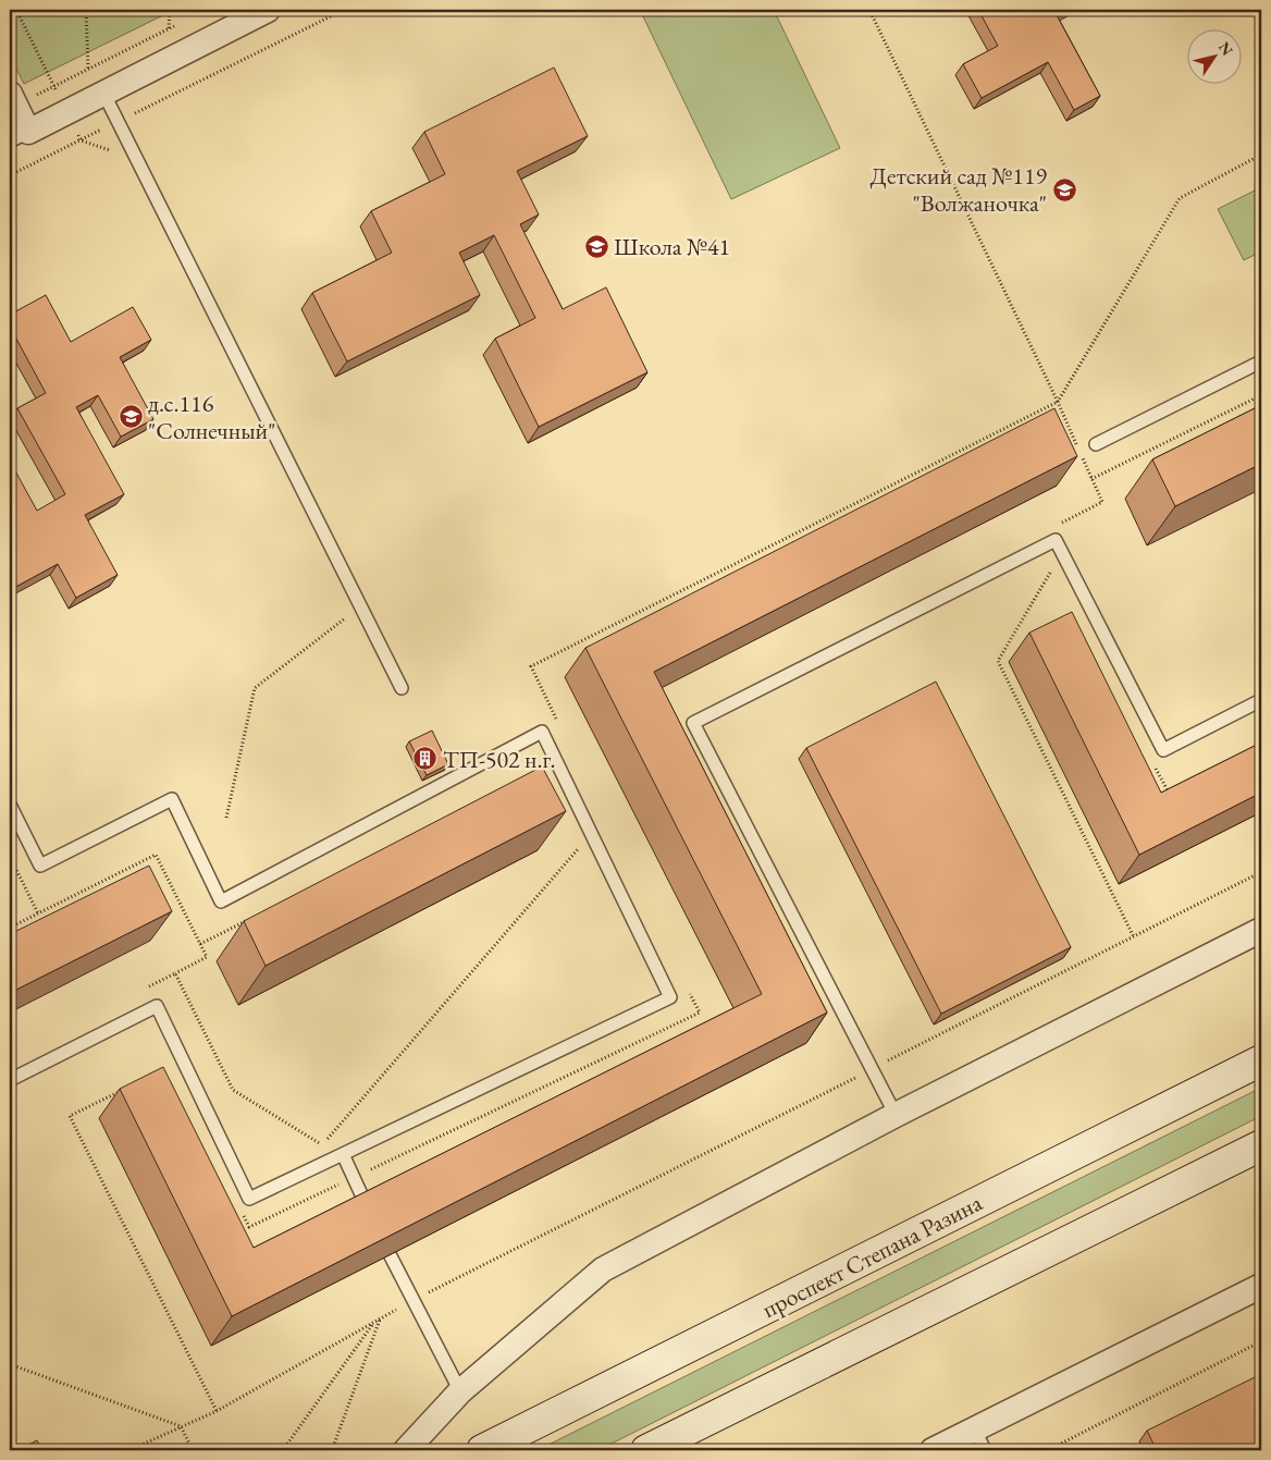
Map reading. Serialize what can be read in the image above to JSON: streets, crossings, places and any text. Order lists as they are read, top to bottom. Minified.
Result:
{"streets":{"main road":["проспект Степана Разина"]},"places":{"school or university":["Детский сад №119 \"Волжаночка\"","Школа №41","д.с.116 \"Солнечный\""],"building":["ТП-502 н.г."]},"north":"top right"}
